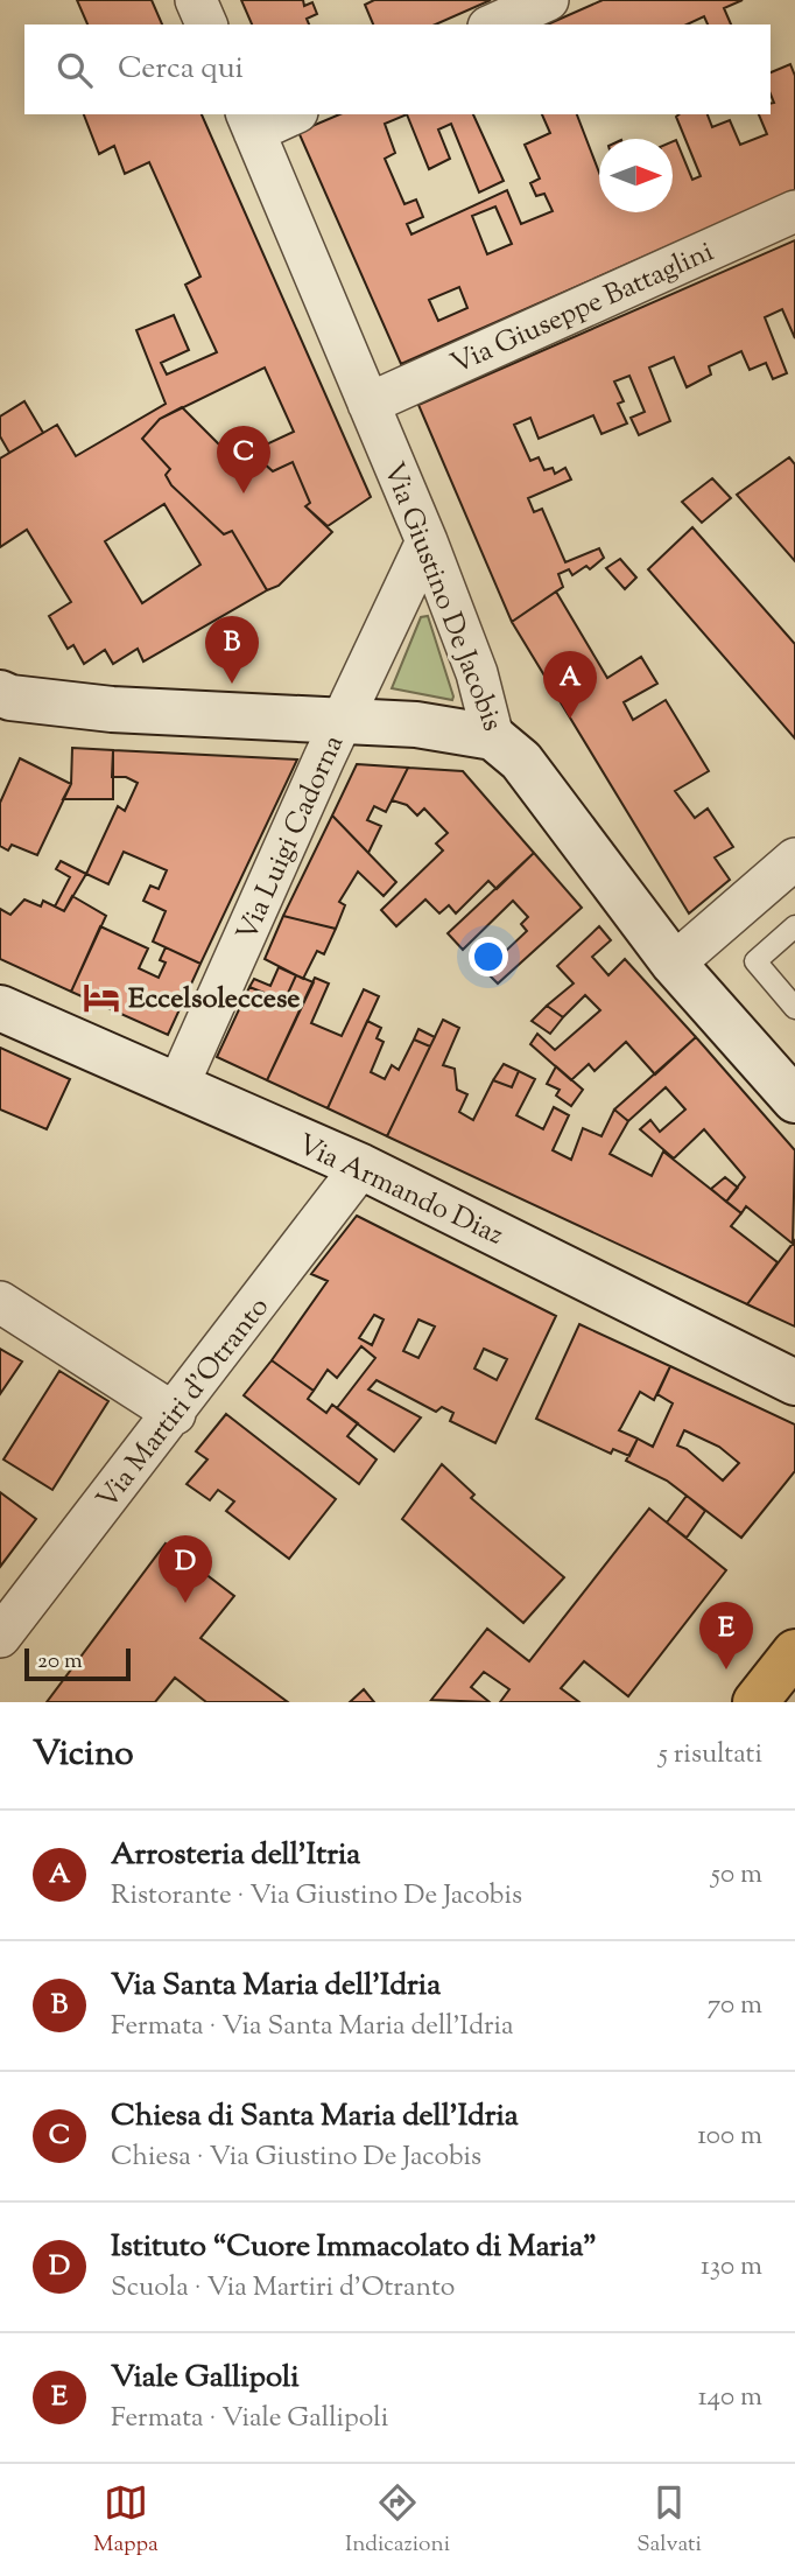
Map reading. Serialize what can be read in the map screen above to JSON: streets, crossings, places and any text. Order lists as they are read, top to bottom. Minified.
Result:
{"streets":{"main road":["Via Giustino De Jacobis","Via Armando Diaz"],"street":["Via Giuseppe Battaglini","Via Luigi Cadorna","Via Martiri d'Otranto"]},"crossings":[["Via Giuseppe Battaglini","Via Giustino De Jacobis"],["Via Giustino De Jacobis","Via Luigi Cadorna"],["Via Luigi Cadorna","Via Armando Diaz"],["Via Armando Diaz","Via Martiri d'Otranto"]],"places":{"hotel":["Eccelsoleccese"]},"scale_bar":"20 m","north":"right","page":{"search":"Cerca qui","pins":["C","B","A","D","E"],"scale":"20 m","heading":["Vicino","5 risultati"],"list":[{"mark":"A","name":"Arrosteria dell'Itria","note":"Ristorante · Via Giustino De Jacobis","value":"50 m"},{"mark":"B","name":"Via Santa Maria dell'Idria","note":"Fermata · Via Santa Maria dell'Idria","value":"70 m"},{"mark":"C","name":"Chiesa di Santa Maria dell'Idria","note":"Chiesa · Via Giustino De Jacobis","value":"100 m"},{"mark":"D","name":"Istituto “Cuore Immacolato di Maria”","note":"Scuola · Via Martiri d'Otranto","value":"130 m"},{"mark":"E","name":"Viale Gallipoli","note":"Fermata · Viale Gallipoli","value":"140 m"}],"nav":["Mappa","Indicazioni","Salvati"]}}
